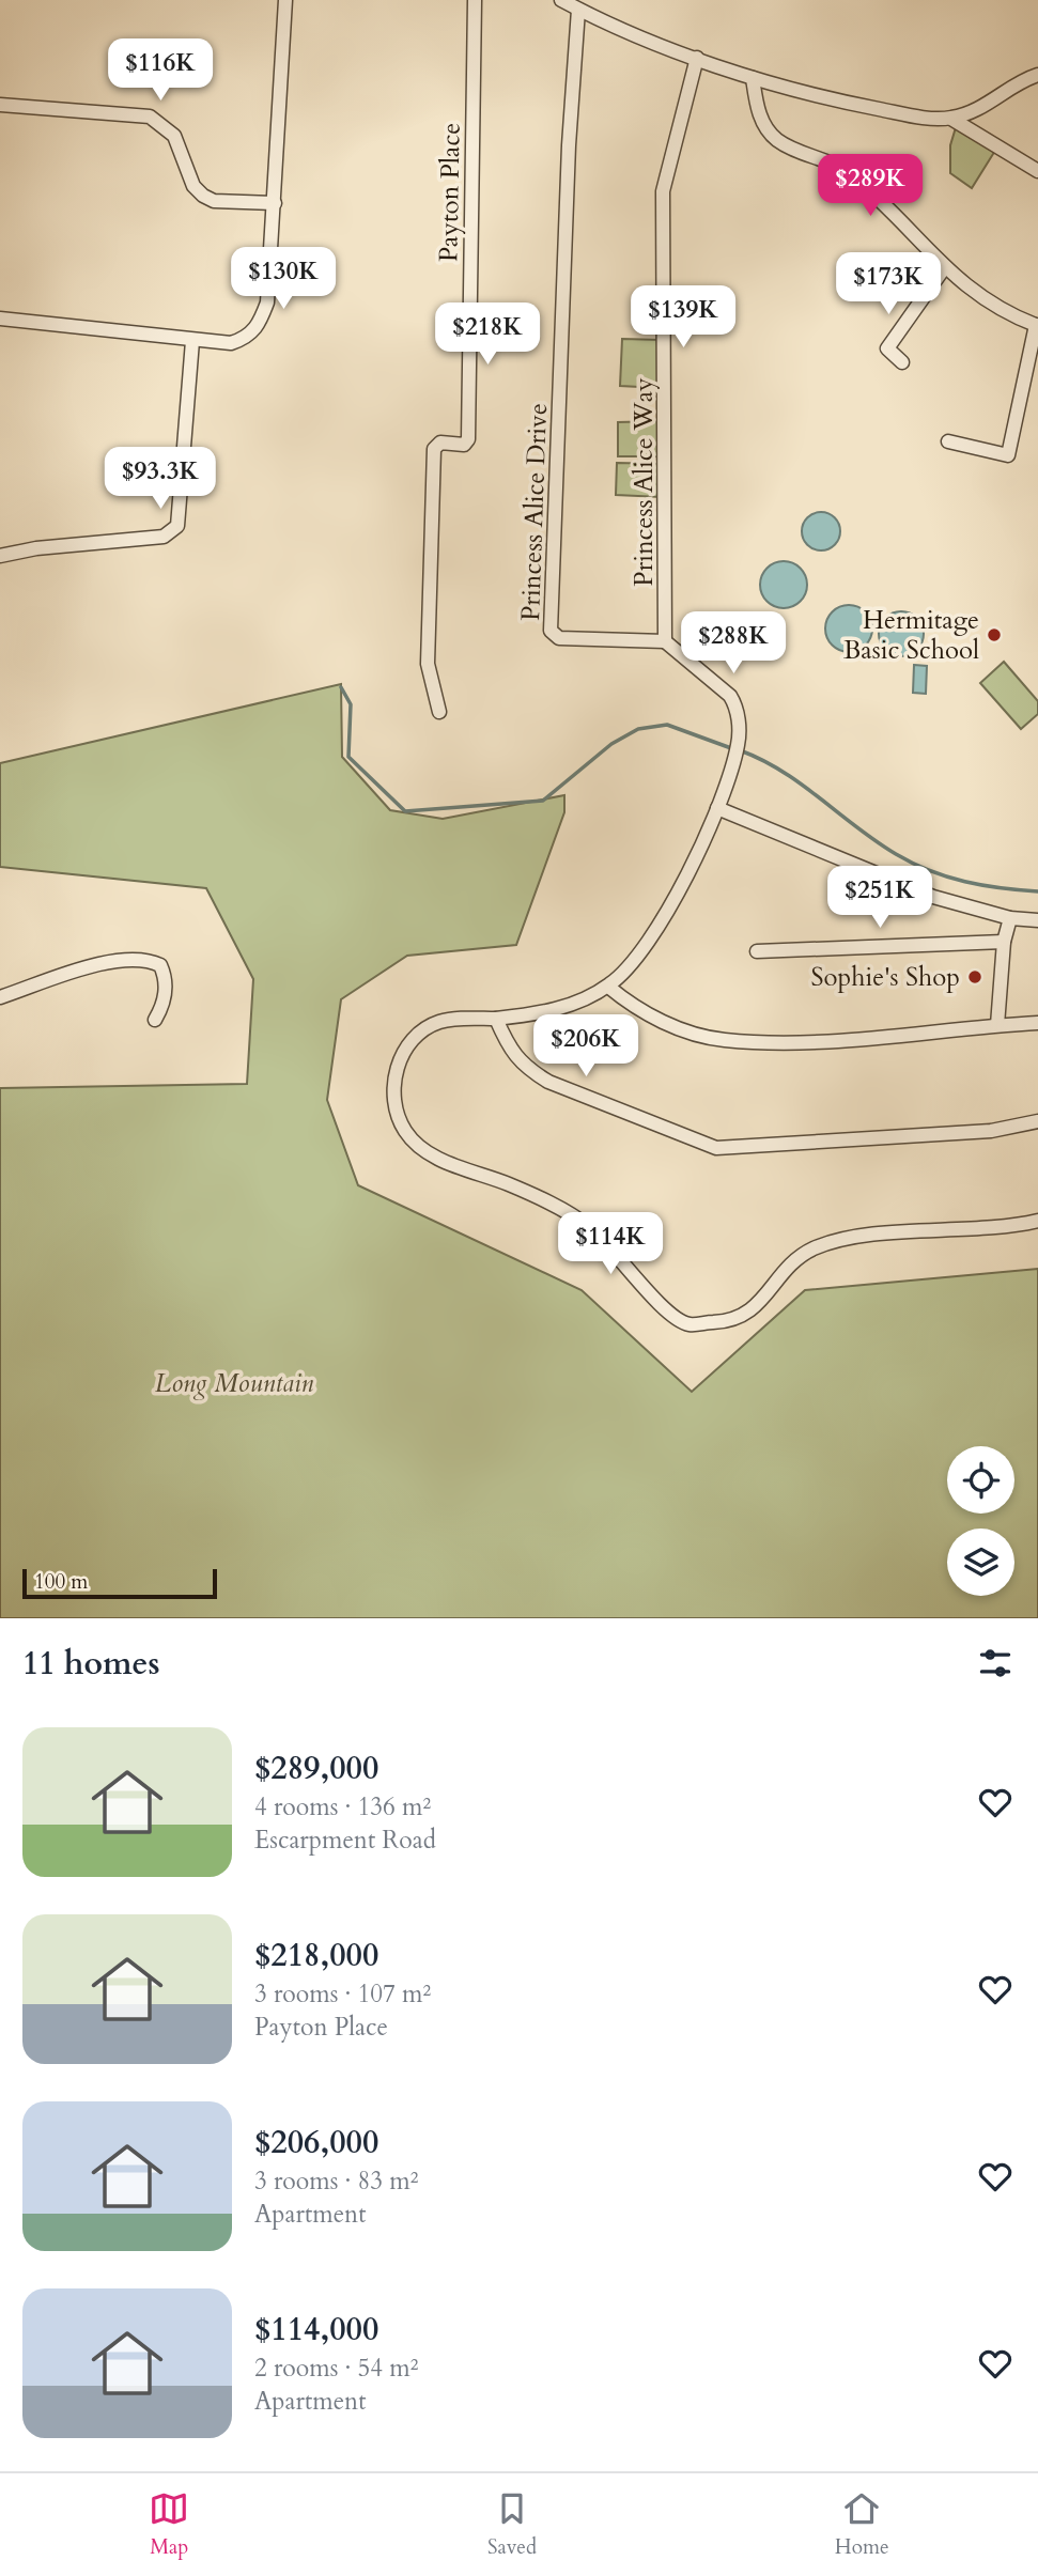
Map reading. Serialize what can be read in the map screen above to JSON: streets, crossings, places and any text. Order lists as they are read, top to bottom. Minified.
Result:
{"streets":{"street":["Payton Place","Princess Alice Way","Princess Alice Drive"]},"crossings":[["Princess Alice Way","Princess Alice Drive"]],"parks":["Long Mountain"],"places":["Hermitage Basic School","Sophie's Shop"],"scale_bar":"100 m","page":{"price":["$116K","$289K","$130K","$173K","$139K","$218K","$93.3K","$288K","$251K","$206K","$114K"],"scale":"100 m","heading":"11 homes","list":[{"name":"$289,000","note":"4 rooms · 136 m² · Escarpment Road"},{"name":"$218,000","note":"3 rooms · 107 m² · Payton Place"},{"name":"$206,000","note":"3 rooms · 83 m² · Apartment"},{"name":"$114,000","note":"2 rooms · 54 m² · Apartment"}],"tabs":["Map","Saved","Home"]}}
